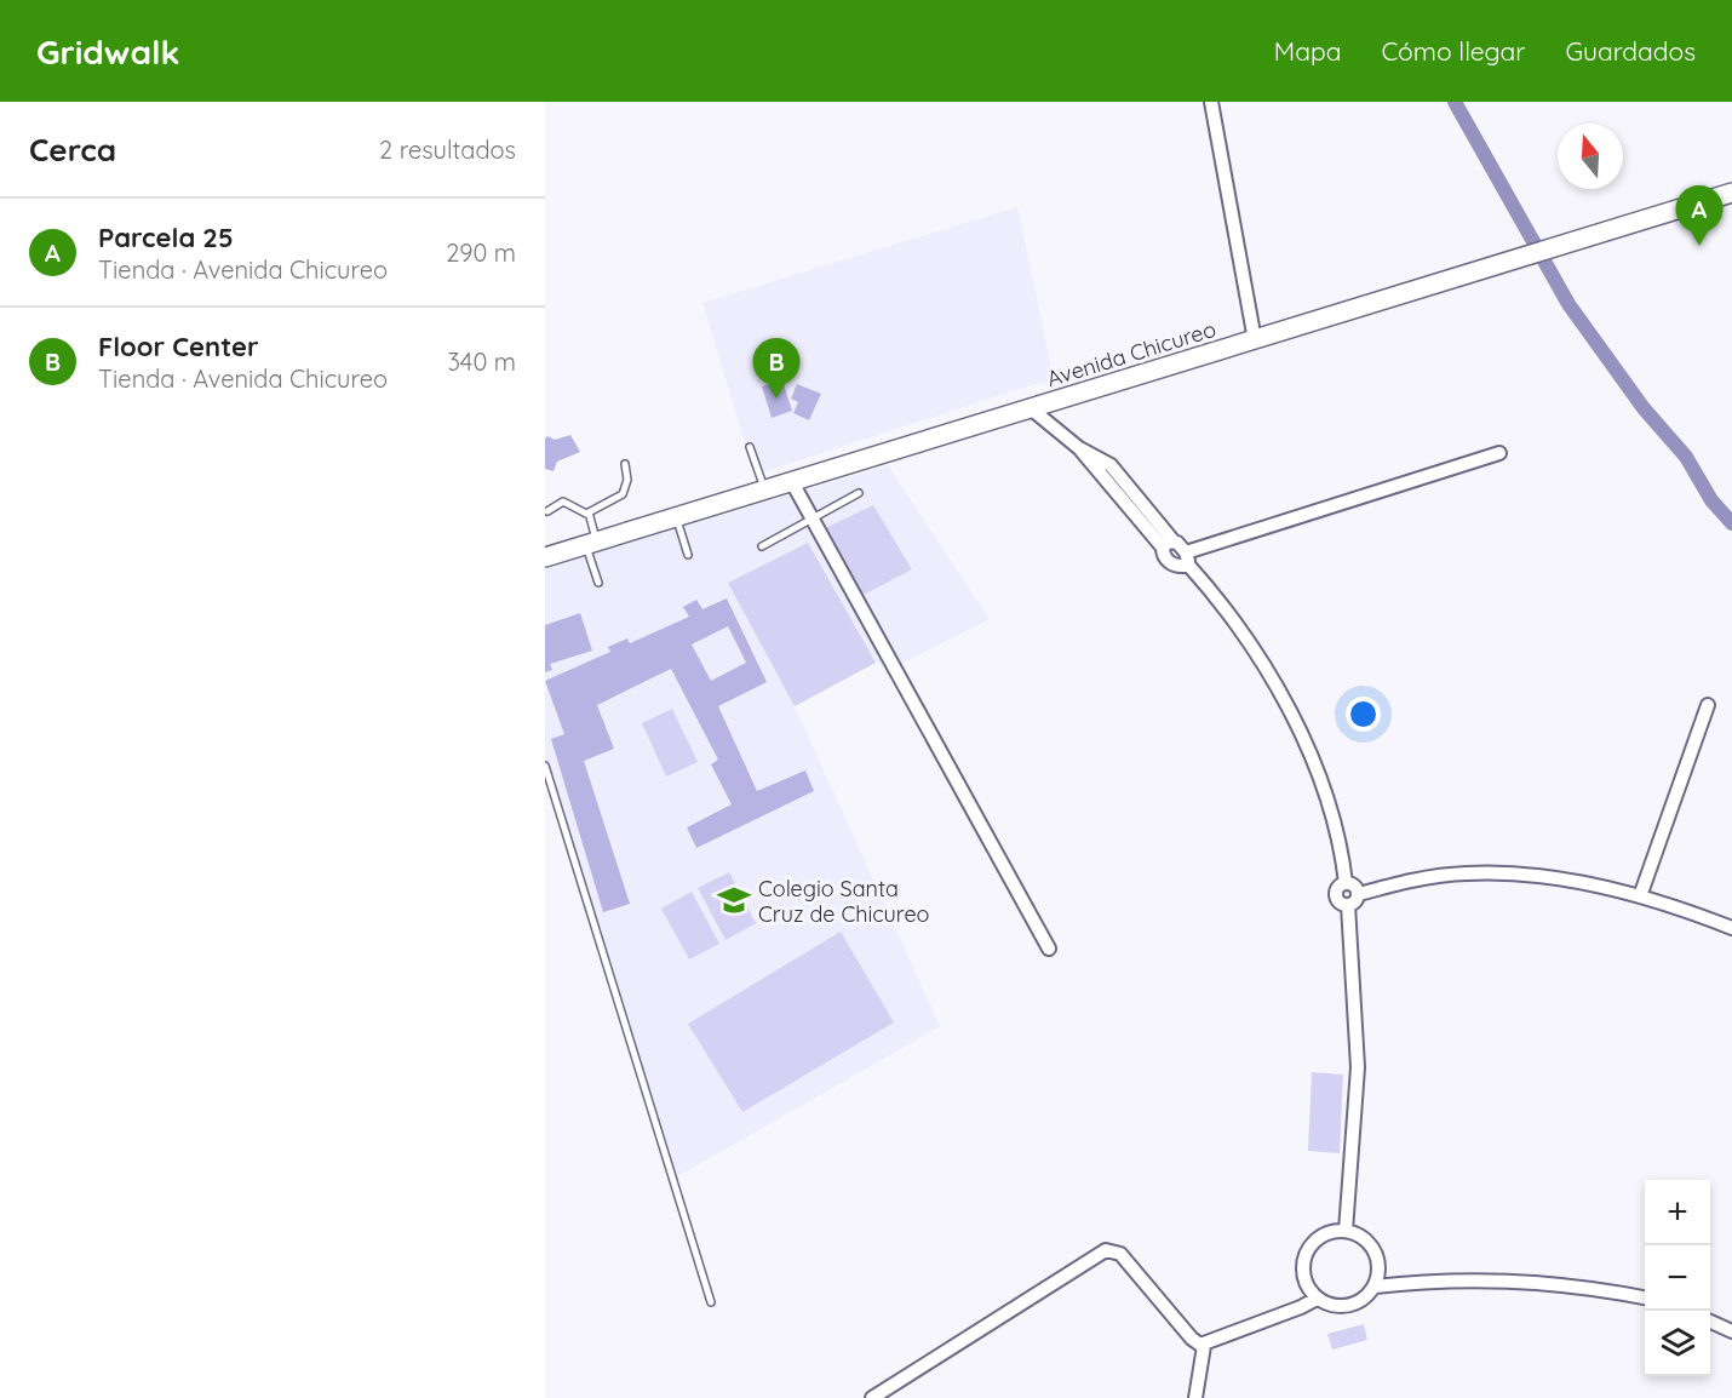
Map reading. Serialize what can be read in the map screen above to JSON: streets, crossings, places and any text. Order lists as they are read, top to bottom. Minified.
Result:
{"streets":{"main road":["Avenida Chicureo"]},"places":{"school or university":["Colegio Santa Cruz de Chicureo"]},"north":"top","page":{"header":"Gridwalk","nav":["Mapa","Cómo llegar","Guardados"],"heading":["Cerca","2 resultados"],"pins":["A","B"],"list":[{"mark":"A","name":"Parcela 25","note":"Tienda · Avenida Chicureo","value":"290 m"},{"mark":"B","name":"Floor Center","note":"Tienda · Avenida Chicureo","value":"340 m"}],"map_buttons":["+","−"]}}
